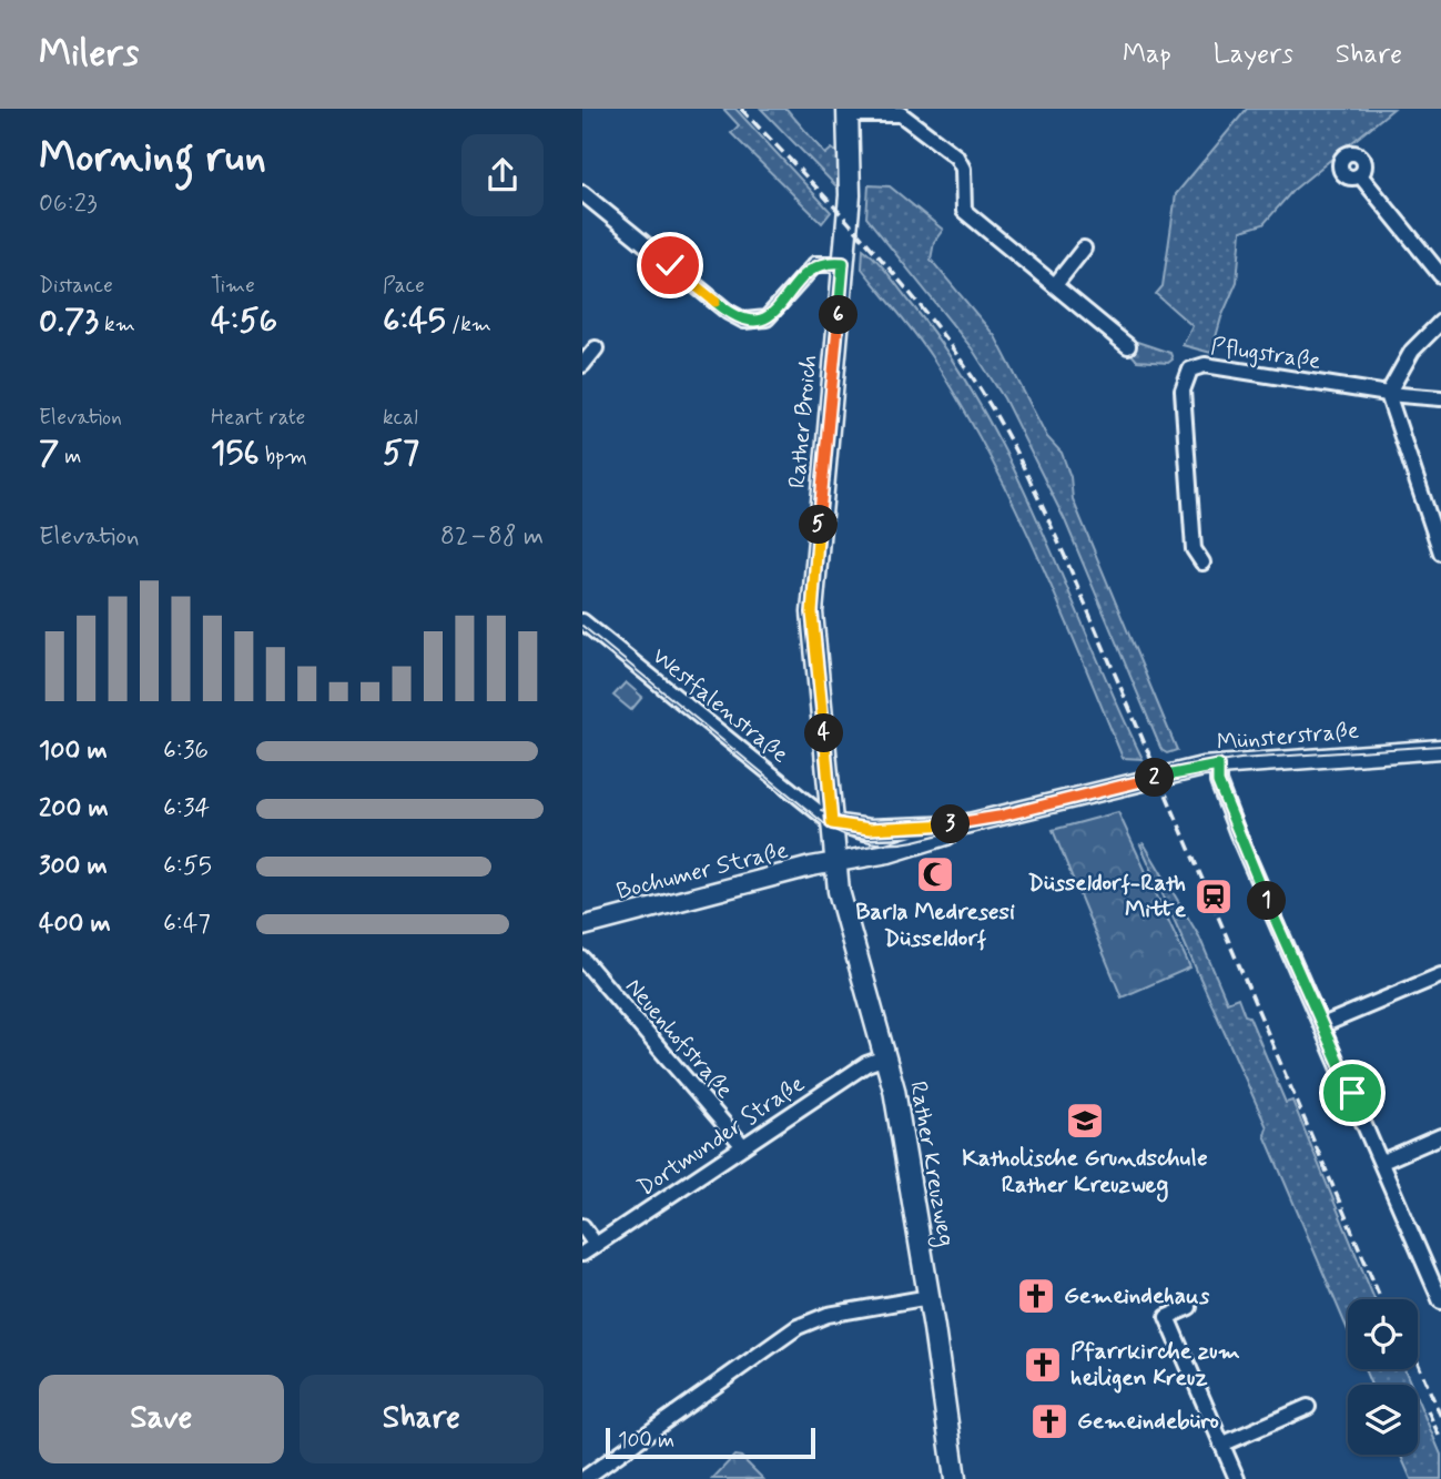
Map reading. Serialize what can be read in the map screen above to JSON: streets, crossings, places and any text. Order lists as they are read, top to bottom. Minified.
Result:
{"streets":{"main road":["Rather Broich","Rather Kreuzweg"],"street":["Pflugstraße","Westfalenstraße","Münsterstraße","Bochumer Straße","Neuenhofstraße","Dortmunder Straße"]},"crossings":[["Rather Broich","Westfalenstraße"],["Rather Broich","Münsterstraße"],["Rather Broich","Bochumer Straße"],["Rather Broich","Rather Kreuzweg"],["Westfalenstraße","Münsterstraße"],["Münsterstraße","Bochumer Straße"],["Münsterstraße","Rather Kreuzweg"],["Bochumer Straße","Rather Kreuzweg"],["Neuenhofstraße","Dortmunder Straße"],["Dortmunder Straße","Rather Kreuzweg"]],"places":{"mosque":["Barla Medresesi Düsseldorf"],"station":["Düsseldorf-Rath Mitte"],"school or university":["Katholische Grundschule Rather Kreuzweg"],"church":["Gemeindehaus","Pfarrkirche zum heiligen Kreuz","Gemeindebüro"]},"scale_bar":"100 m","page":{"header":"Milers","nav":["Map","Layers","Share"],"heading":["Morning run","06:23"],"stats":[["Distance","0.73 km"],["Time","4:56"],["Pace","6:45 /km"],["Elevation","7 m"],["Heart rate","156 bpm"],["kcal","57"]],"pins":["6","5","4","2","3","1"],"chart":["Elevation","82–88 m"],"list":[{"name":"100 m","note":"6:36"},{"name":"200 m","note":"6:34"},{"name":"300 m","note":"6:55"},{"name":"400 m","note":"6:47"}],"buttons":["Save","Share"],"scale":"100 m"}}
